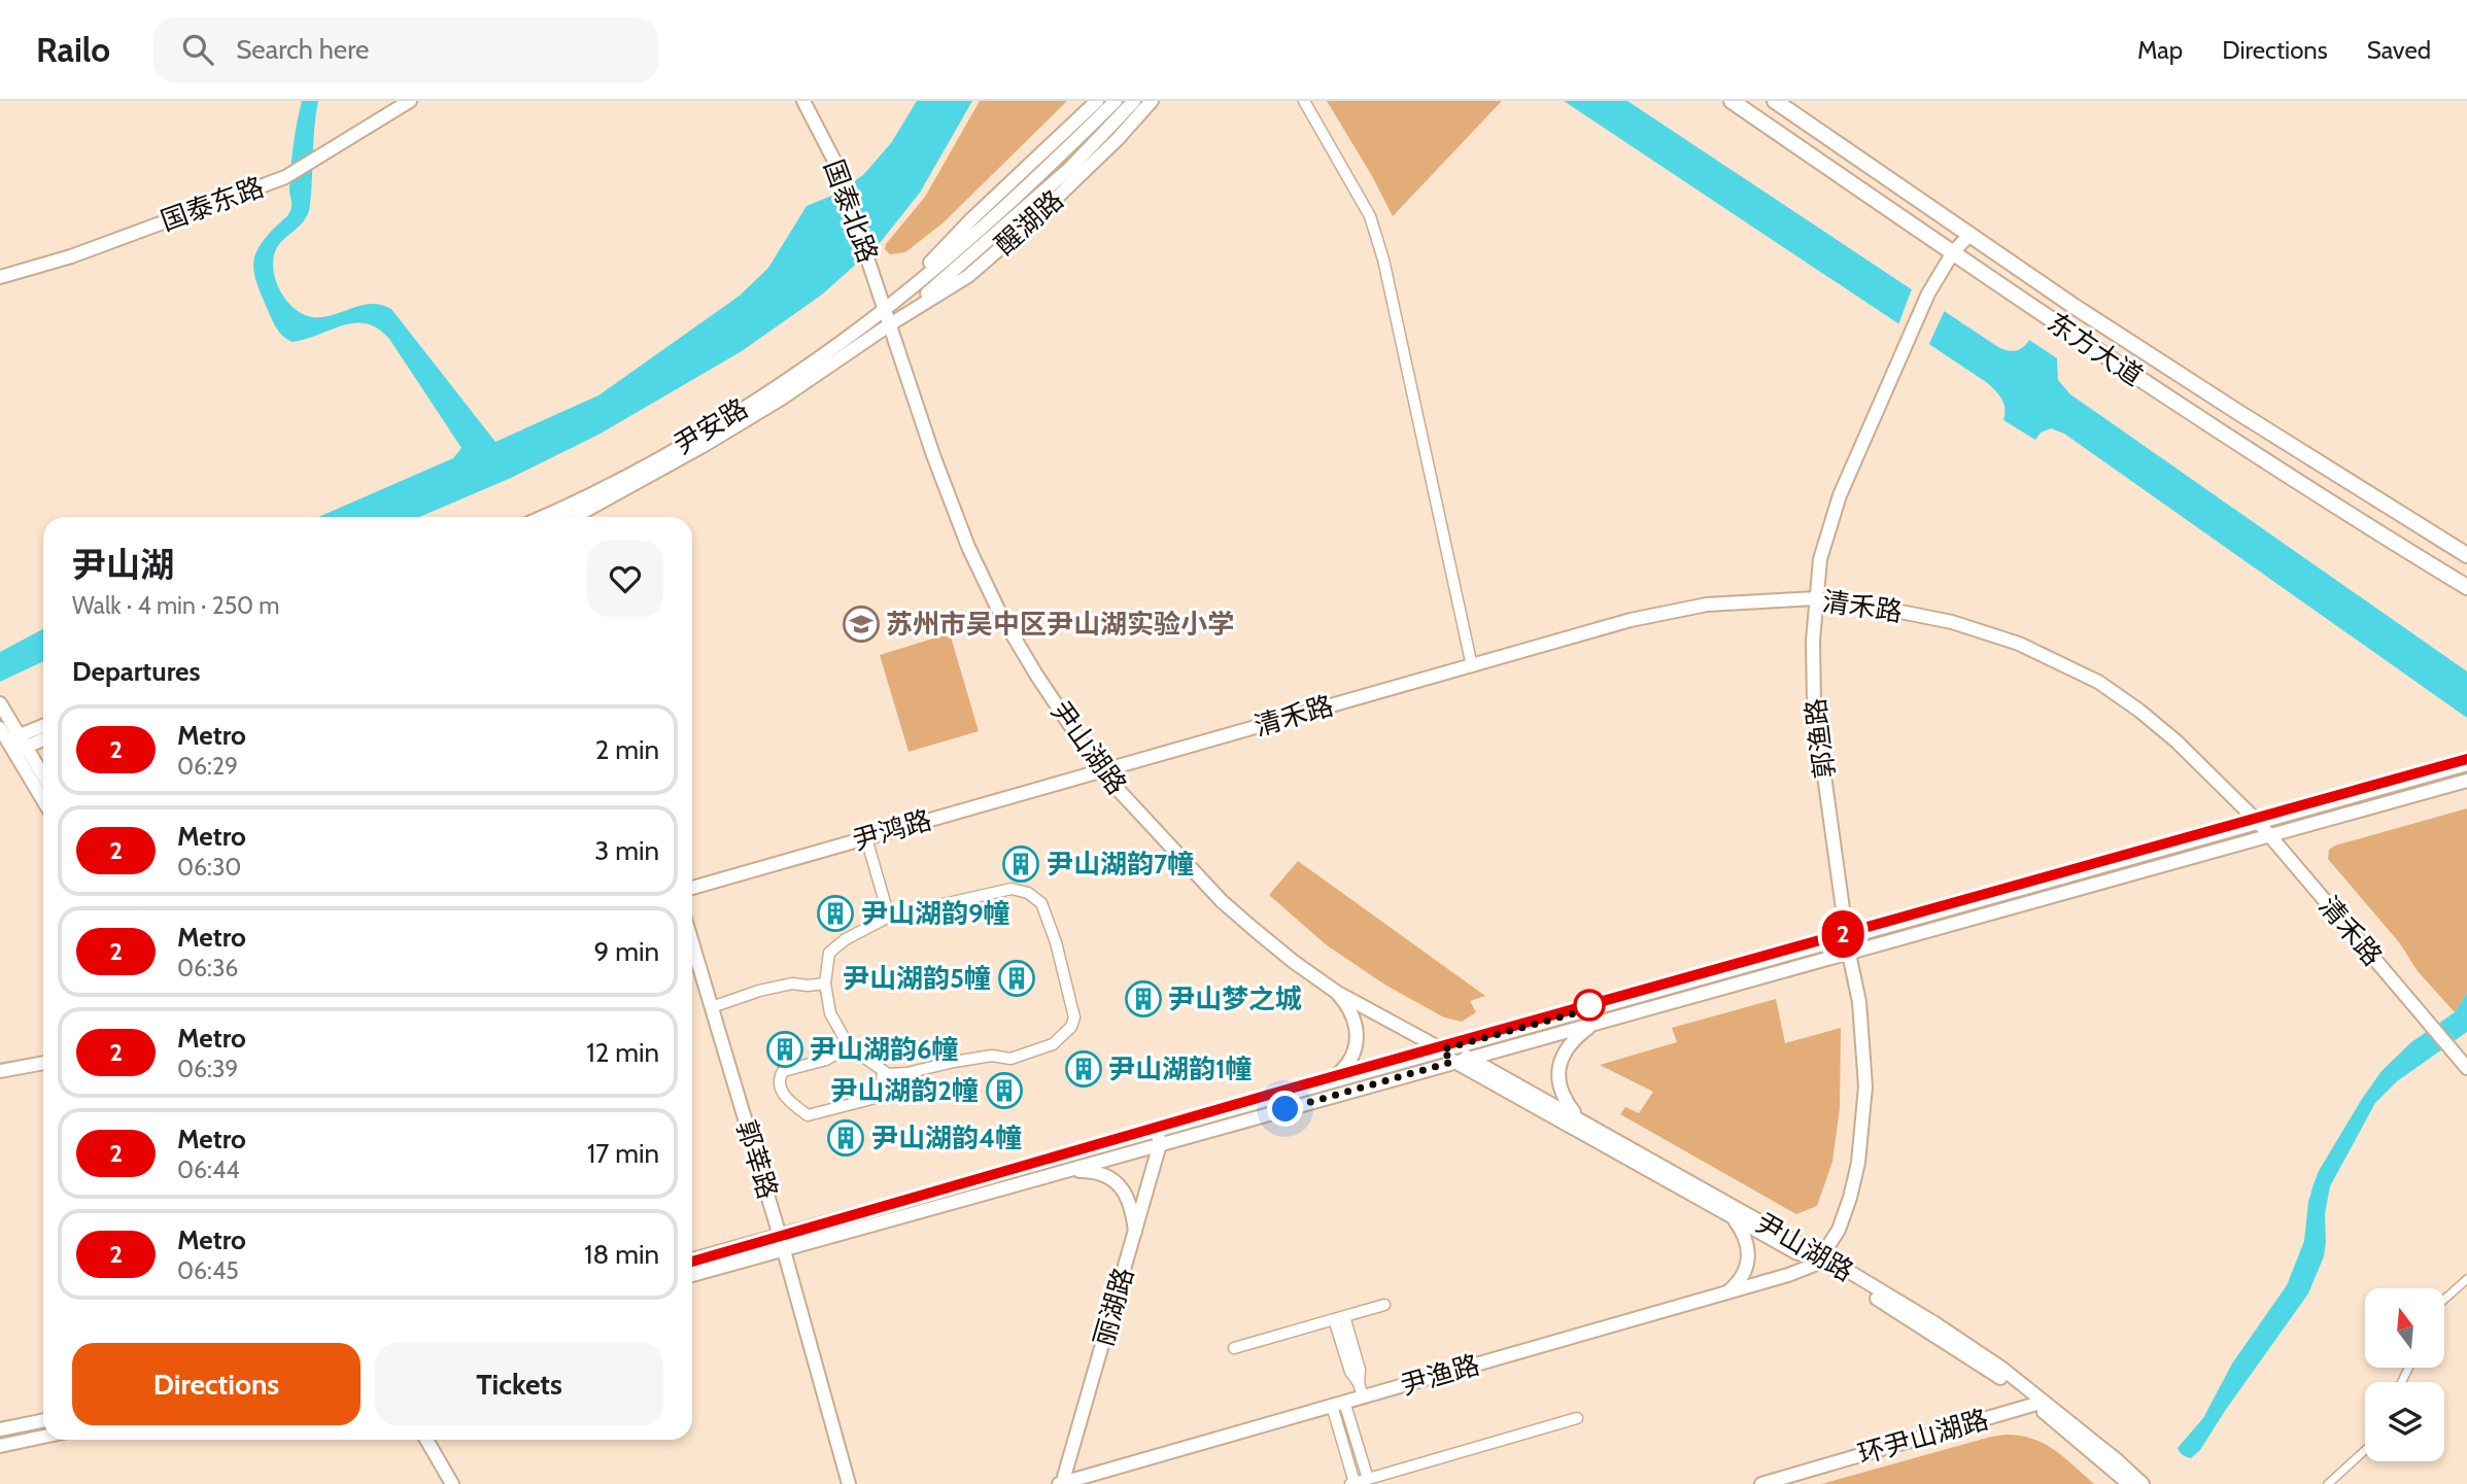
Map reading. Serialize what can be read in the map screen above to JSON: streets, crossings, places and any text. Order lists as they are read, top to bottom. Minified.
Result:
{"streets":{"main road":["国泰东路","国泰北路","醒湖路","东方大道","尹安路","清禾路","郭渔路","尹山湖路","尹鸿路","郭莘路","丽湖路","尹渔路","环尹山湖路"]},"crossings":[["国泰北路","醒湖路"],["国泰北路","尹安路"],["国泰北路","尹山湖路"],["醒湖路","尹安路"],["醒湖路","尹山湖路"],["东方大道","郭渔路"],["尹安路","尹山湖路"],["清禾路","郭渔路"],["清禾路","尹山湖路"],["清禾路","尹鸿路"],["郭渔路","尹山湖路"],["郭渔路","尹渔路"],["尹山湖路","尹鸿路"],["尹山湖路","尹渔路"],["尹山湖路","环尹山湖路"],["丽湖路","尹渔路"]],"places":{"school or university":["苏州市吴中区尹山湖实验小学"],"building":["尹山湖韵7幢","尹山湖韵9幢","尹山湖韵5幢","尹山梦之城","尹山湖韵6幢","尹山湖韵1幢","尹山湖韵2幢","尹山湖韵4幢"]},"lines":["metro line 2"],"north":"top","page":{"header":"Railo","search":"Search here","nav":["Map","Directions","Saved"],"on_map":"2","heading":[["尹山湖","Walk · 4 min · 250 m"],"Departures"],"list":[{"mark":"2","name":"Metro","note":"06:29","value":"2 min"},{"mark":"2","name":"Metro","note":"06:30","value":"3 min"},{"mark":"2","name":"Metro","note":"06:36","value":"9 min"},{"mark":"2","name":"Metro","note":"06:39","value":"12 min"},{"mark":"2","name":"Metro","note":"06:44","value":"17 min"},{"mark":"2","name":"Metro","note":"06:45","value":"18 min"}],"buttons":["Directions","Tickets"]}}
